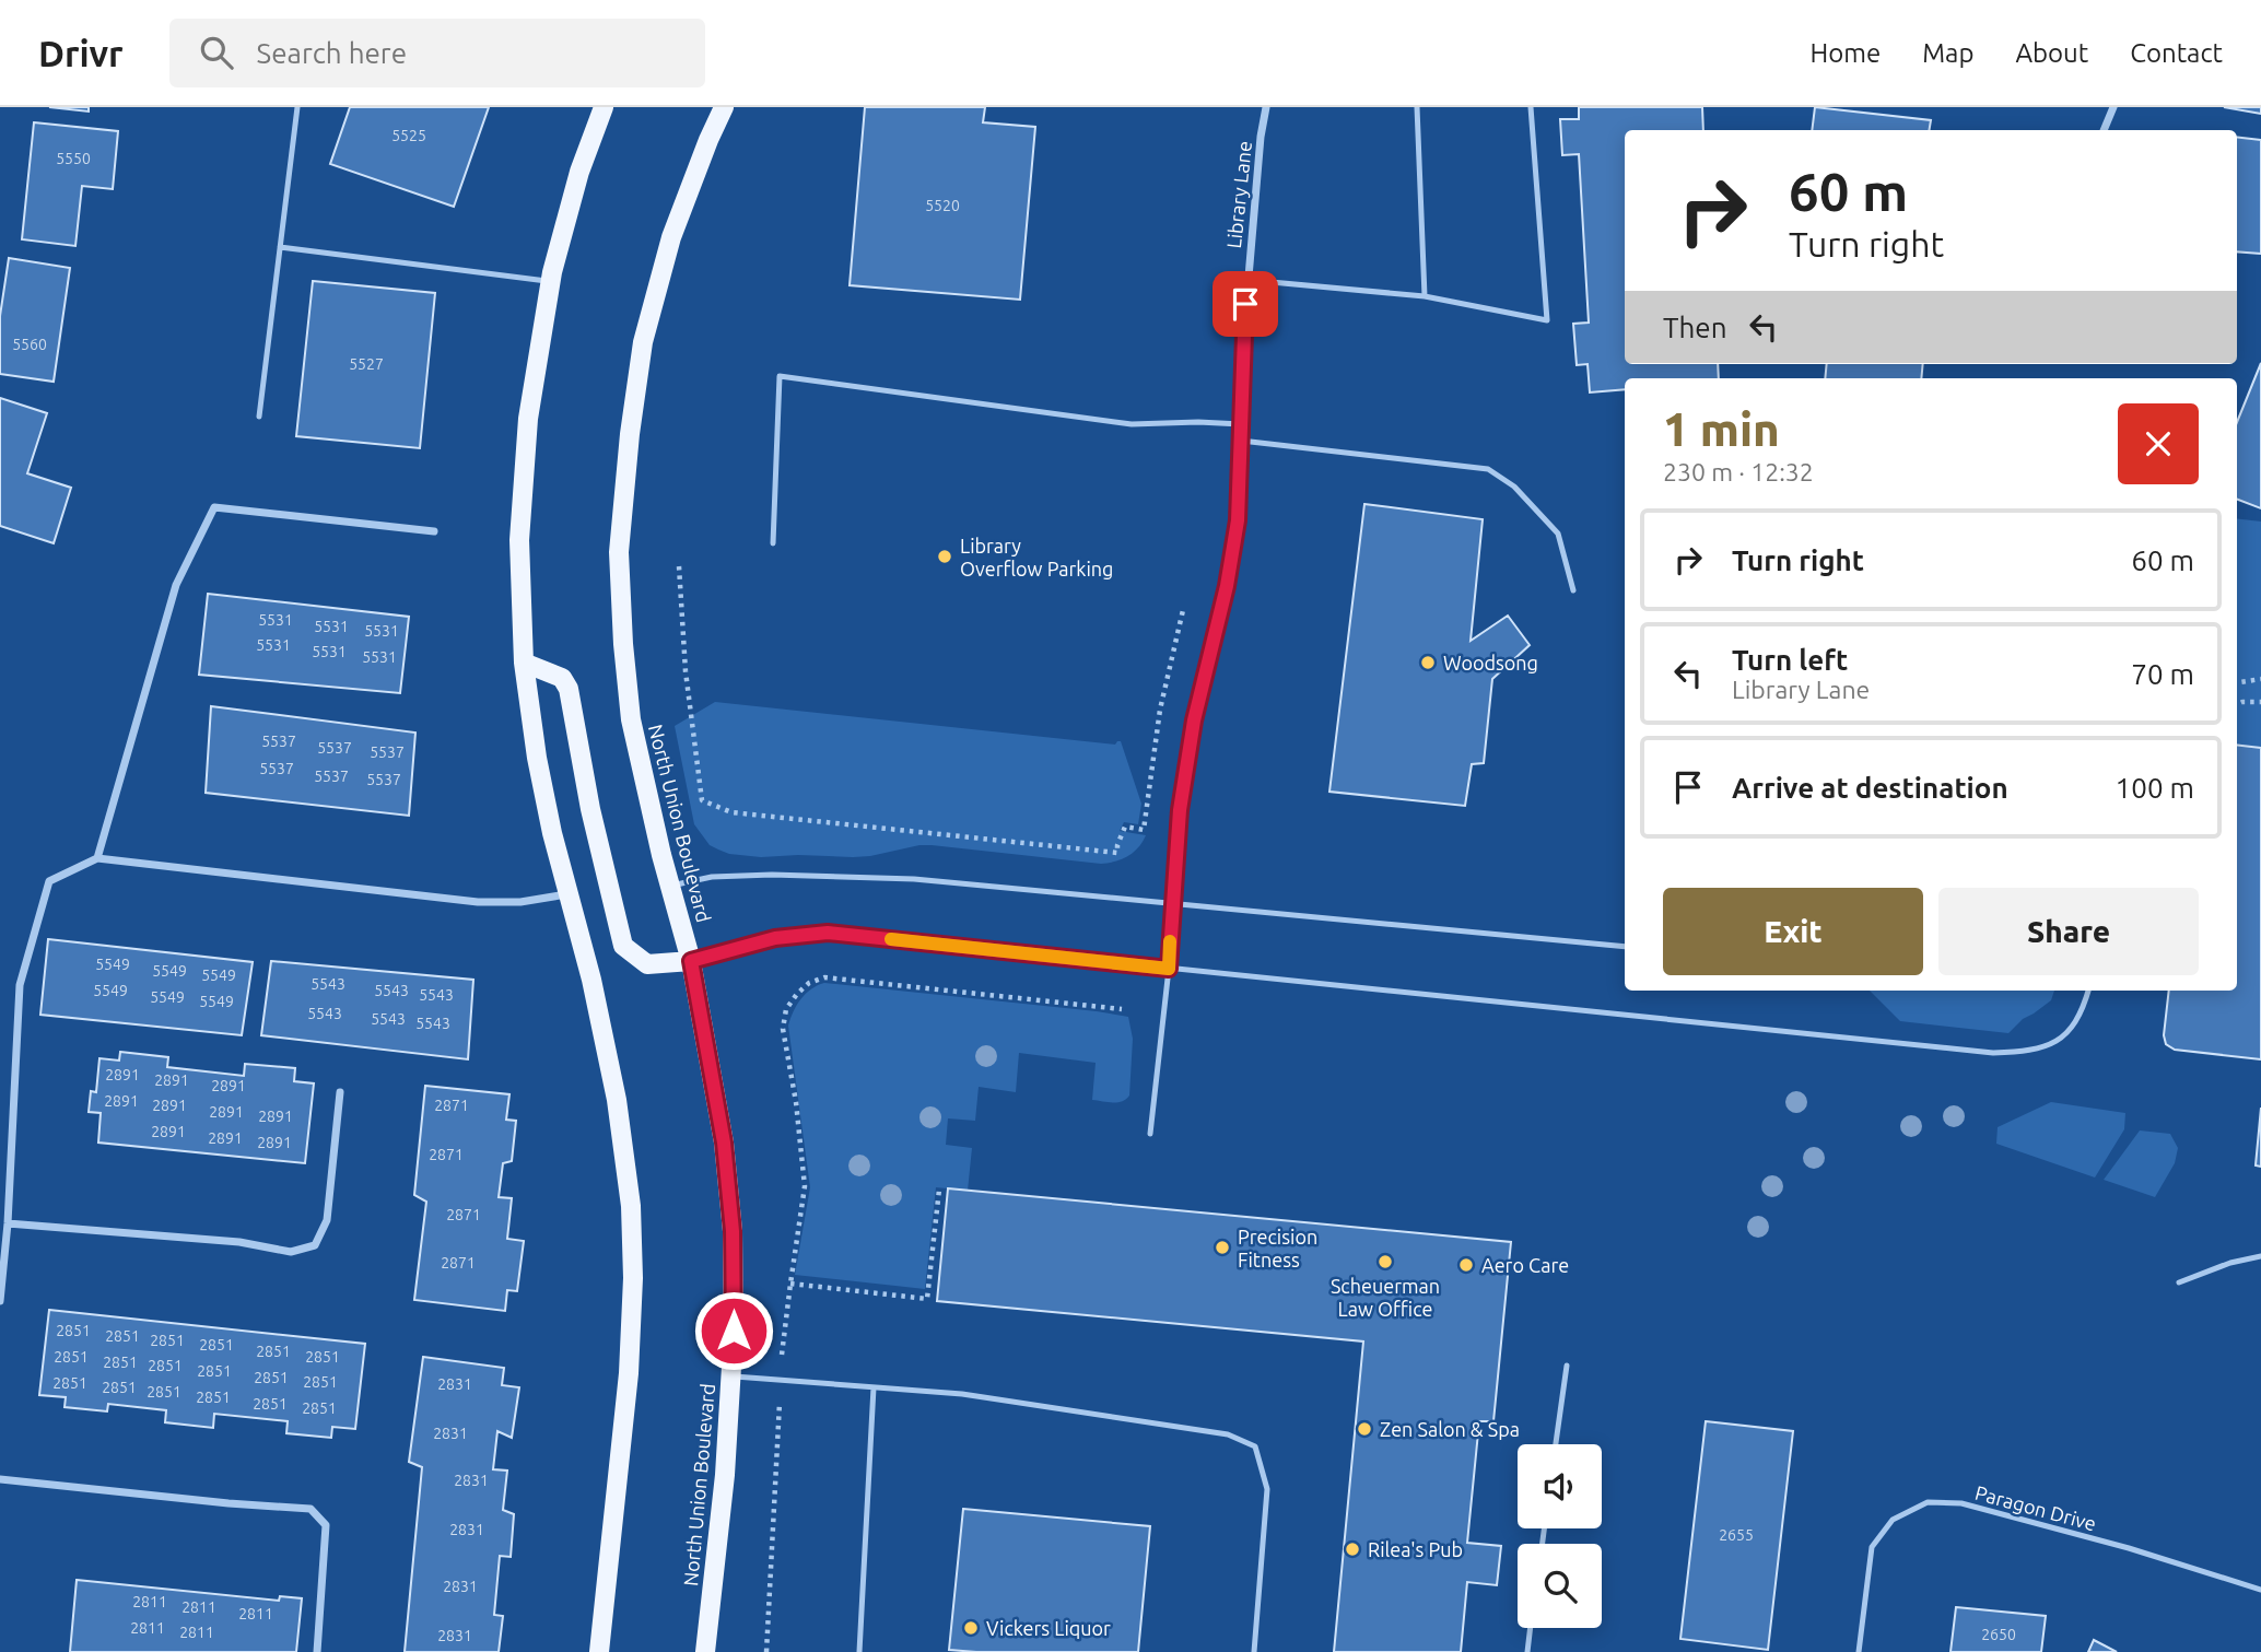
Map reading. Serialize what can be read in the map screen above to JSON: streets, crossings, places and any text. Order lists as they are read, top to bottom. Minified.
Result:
{"streets":{"main road":["North Union Boulevard"],"street":["Library Lane"],"lane":["Paragon Drive"]},"places":["Library Overflow Parking","Woodsong","Precision Fitness","Scheuerman Law Office","Aero Care","Zen Salon & Spa","Rilea's Pub","Vickers Liquor"],"house_numbers":["5525","5550","5520","5560","5527","5531","5531","5531","5531","5531","5531","5537","5537","5537","5537","5537","5537","5549","5549","5549","5543","5549","5543","5543","5549","5549","5543","5543","5543","2891","2891","2891","2891","2891","2871","2891","2891","2891","2891","2891","2871","2871","2871","2851","2851","2851","2851","2851","2851","2851","2851","2851","2851","2851","2851","2851","2831","2851","2851","2851","2851","2851","2831","2831","2831","2655","2831","2811","2811","2811","2811","2811","2650","2831"],"page":{"header":"Drivr","search":"Search here","nav":["Home","Map","About","Contact"],"turn":["60 m","Turn right"],"then":"Then","heading":["1 min","230 m · 12:32"],"list":[{"name":"Turn right","value":"60 m"},{"name":"Turn left","note":"Library Lane","value":"70 m"},{"name":"Arrive at destination","value":"100 m"}],"buttons":["Exit","Share"]}}
